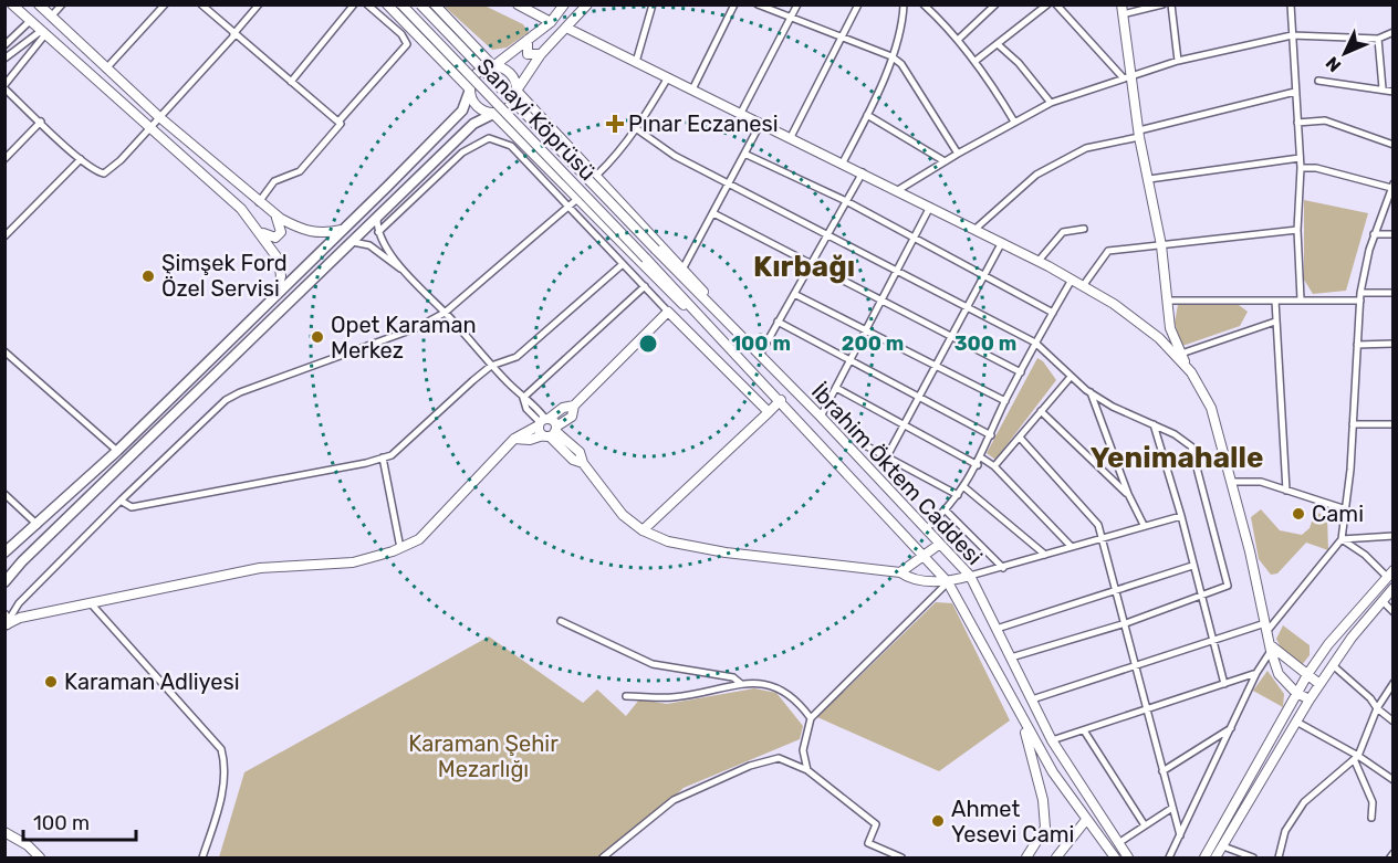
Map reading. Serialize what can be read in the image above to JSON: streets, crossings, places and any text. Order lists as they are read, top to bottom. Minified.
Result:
{"streets":{"main road":["Sanayi Köprüsü","İbrahim Öktem Caddesi"]},"crossings":[["Sanayi Köprüsü","İbrahim Öktem Caddesi"]],"districts":["Kırbağı","Yenimahalle"],"parks":["Karaman Şehir Mezarlığı"],"places":{"health":["Pınar Eczanesi"],"other":["Şimşek Ford Özel Servisi","Opet Karaman Merkez","Cami","Karaman Adliyesi","Ahmet Yesevi Cami"]},"scale_bar":"100 m","north":"bottom left","rings":["100 m","200 m","300 m"]}
